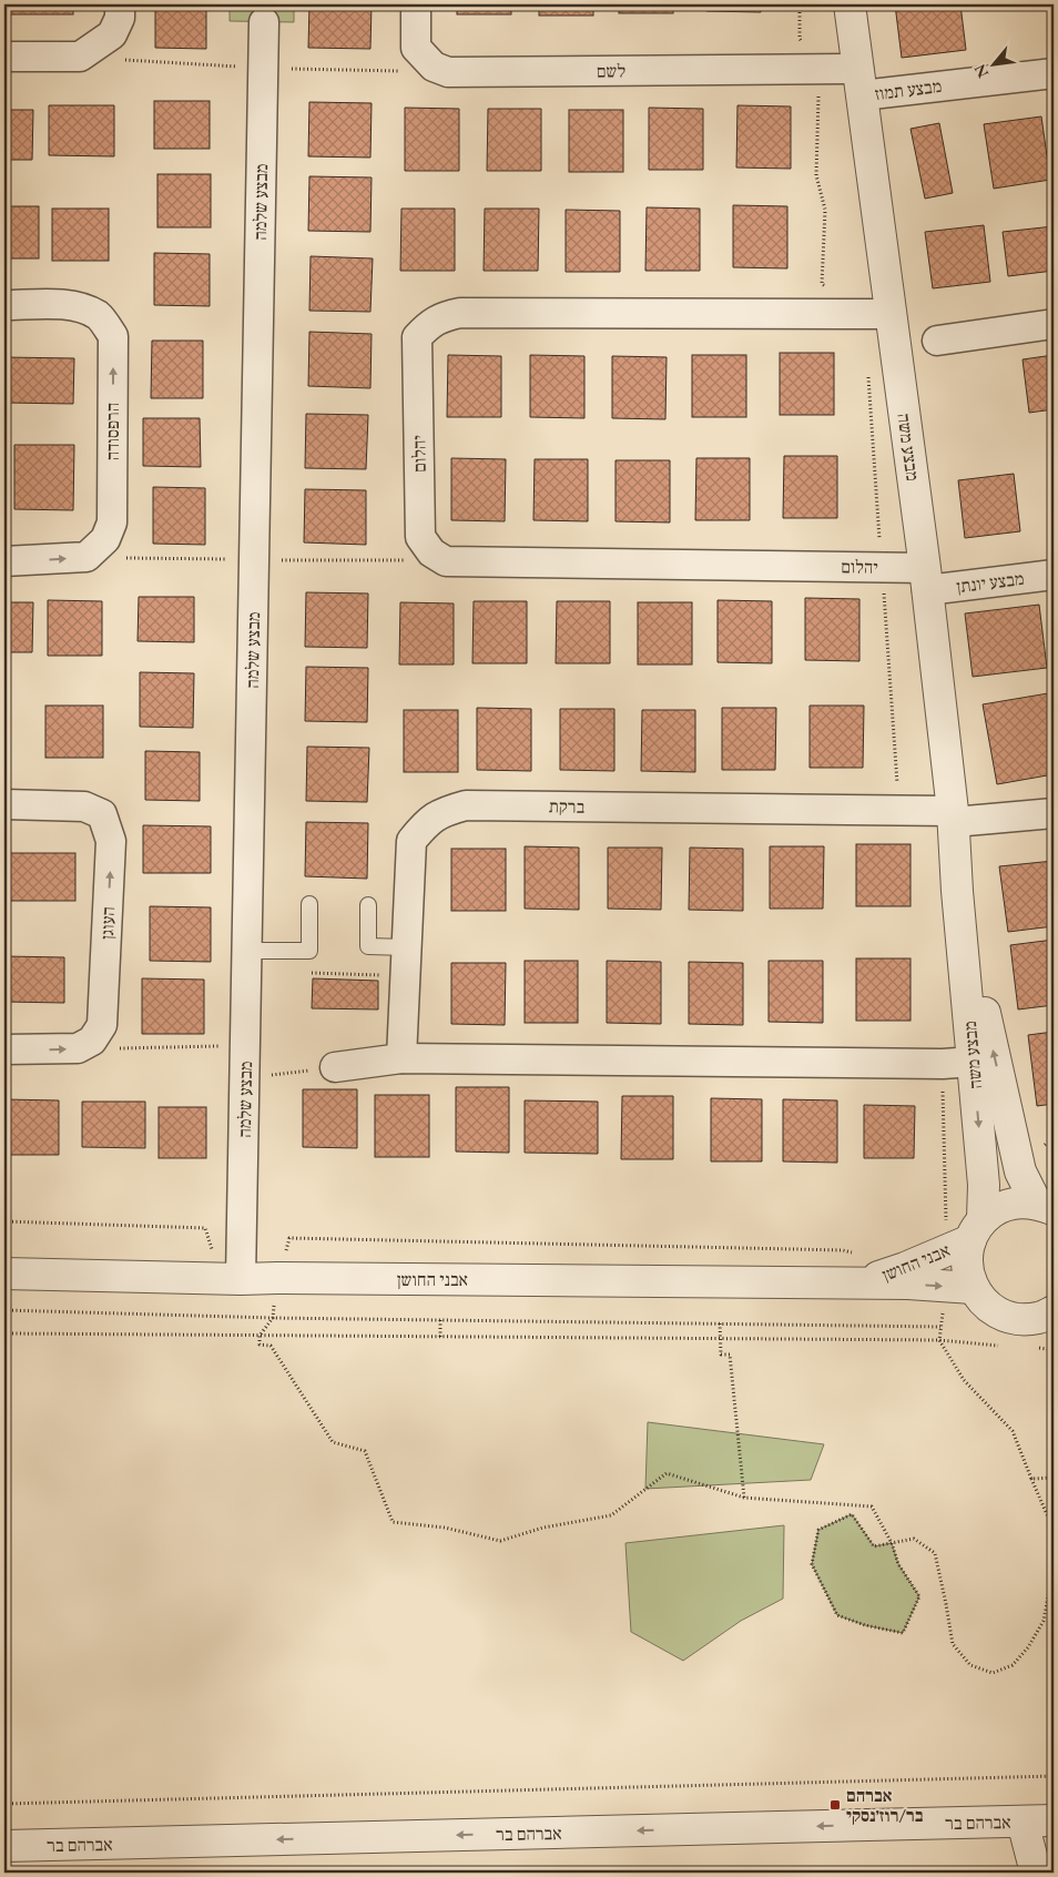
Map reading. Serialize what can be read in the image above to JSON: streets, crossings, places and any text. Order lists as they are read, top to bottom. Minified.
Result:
{"streets":{"street":["לשם","מבצע תמוז","מבצע שלמה","הרפסודה","מבצע משה","יהלום","מבצע יונתן","ברקת","העוגן","אבני החושן","אברהם בר"]},"crossings":[["לשם","מבצע תמוז"],["לשם","מבצע משה"],["מבצע תמוז","מבצע משה"],["מבצע שלמה","אבני החושן"],["מבצע משה","יהלום"],["מבצע משה","מבצע יונתן"],["מבצע משה","ברקת"],["מבצע משה","אבני החושן"],["יהלום","מבצע יונתן"]],"one_way":["אברהם בר"],"places":{"transit":["אברהם בר/רוז׳נסקי"]},"north":"bottom left"}
